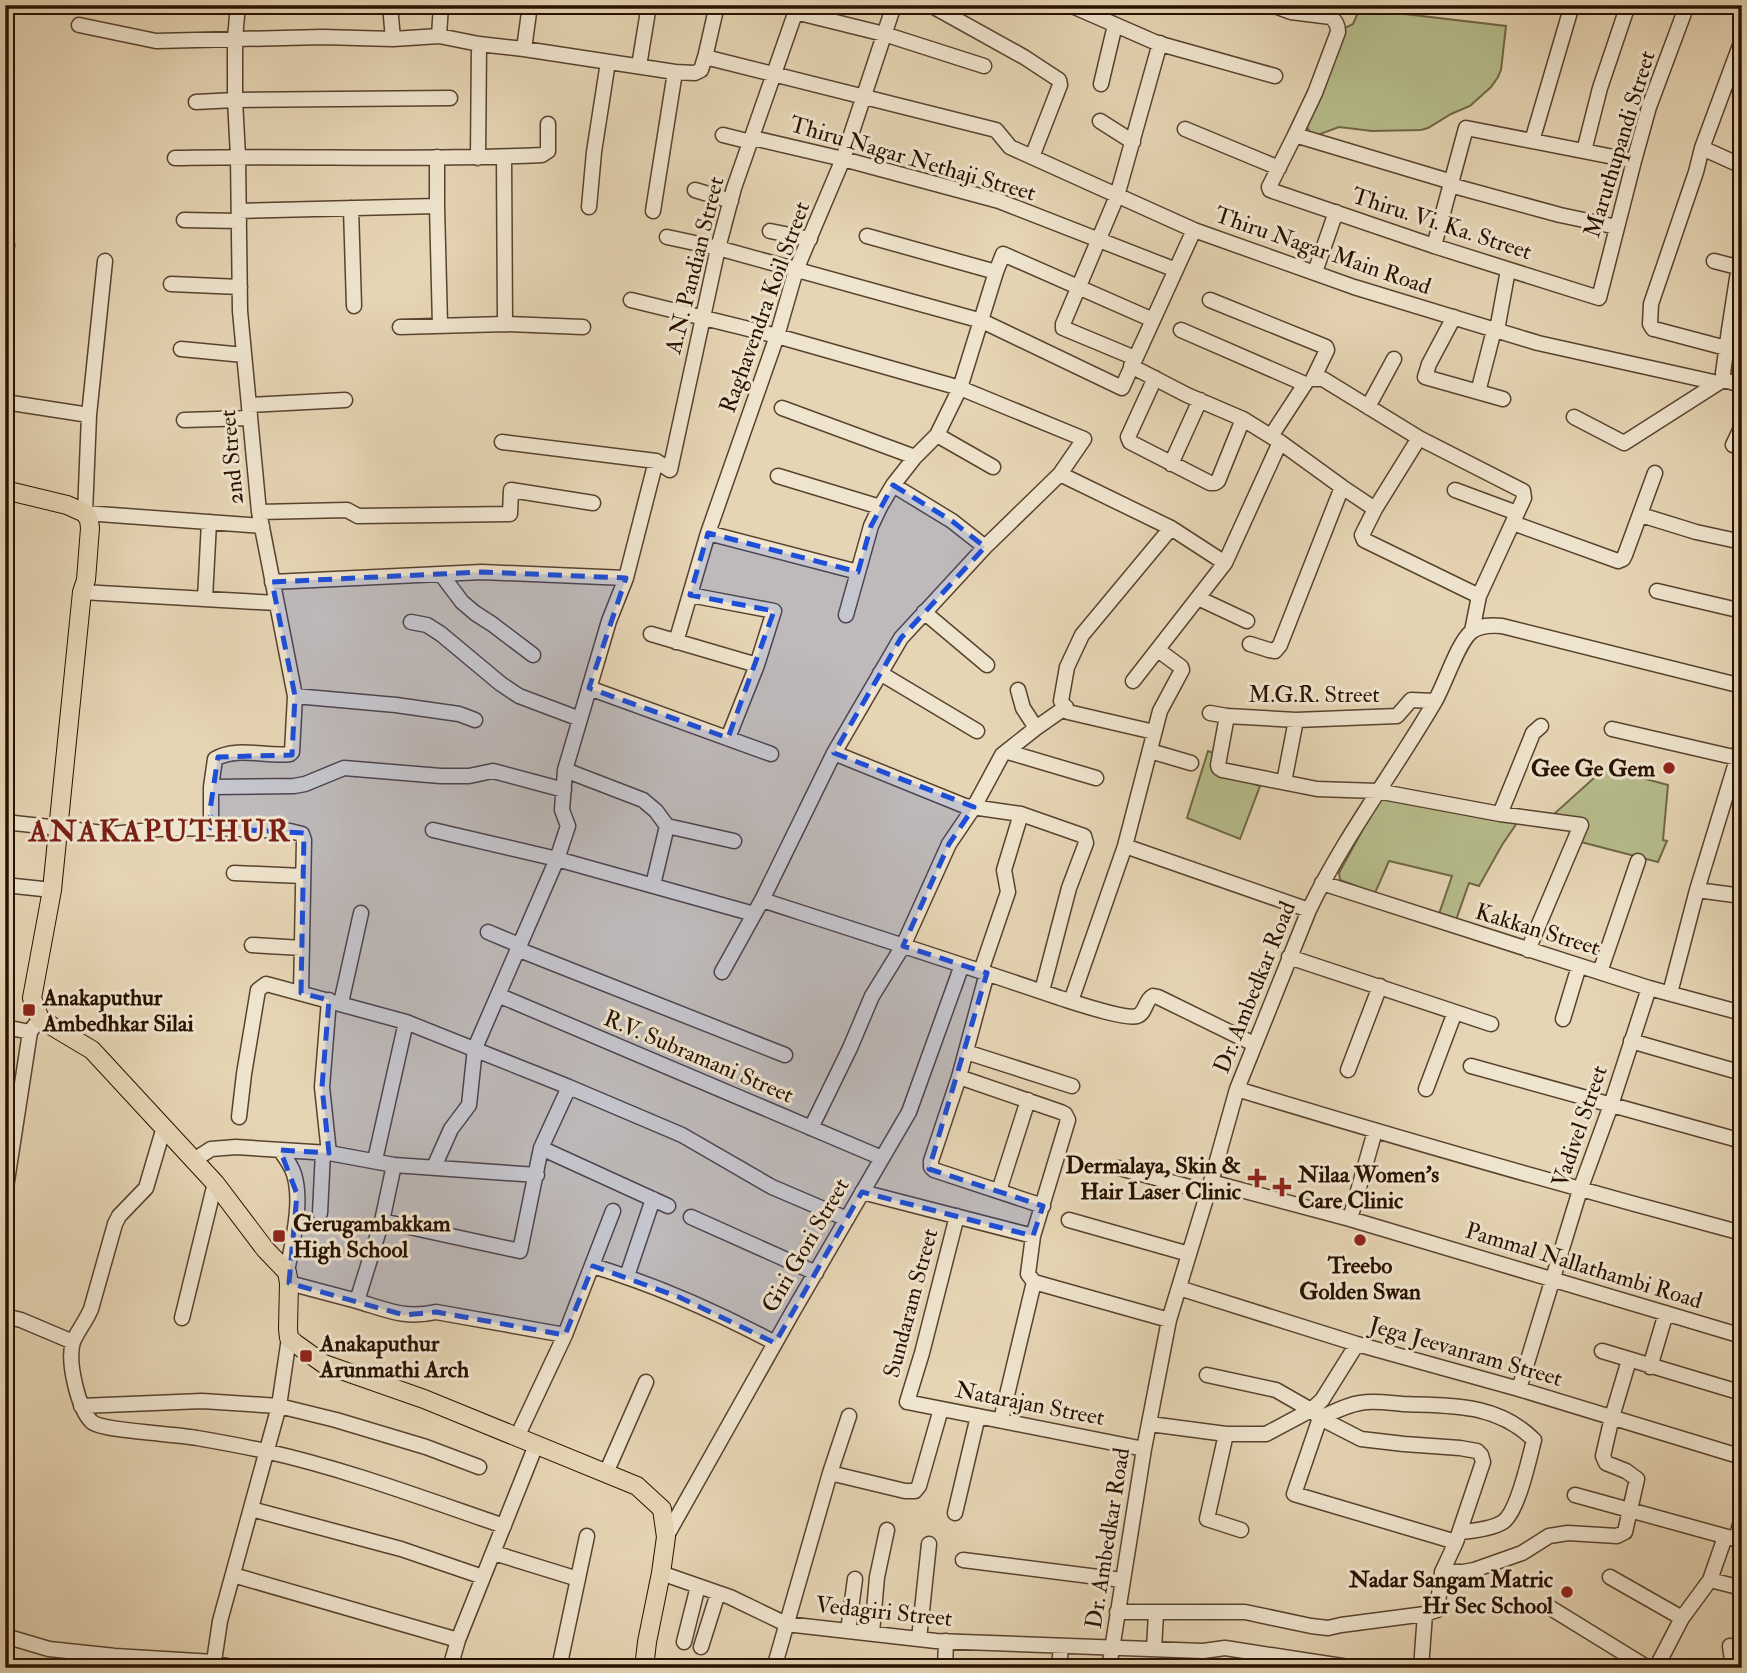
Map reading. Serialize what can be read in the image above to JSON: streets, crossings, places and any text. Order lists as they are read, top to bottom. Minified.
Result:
{"streets":{"street":["Maruthupandi Street","Thiru Nagar Nethaji Street","Thiru. Vi. Ka. Street","Thiru Nagar Main Road","A.N. Pandian Street","Raghavendra Koil Street","2nd Street","M.G.R. Street","Kakkan Street","Dr. Ambedkar Road","R.V. Subramani Street","Vadivel Street","Giri Gori Street","Pammal Nallathambi Road","Sundaram Street","Jega Jeevanram Street","Natarajan Street","Vedagiri Street"]},"crossings":[["Maruthupandi Street","Thiru. Vi. Ka. Street"],["Thiru Nagar Nethaji Street","A.N. Pandian Street"],["Thiru Nagar Nethaji Street","Raghavendra Koil Street"],["Thiru Nagar Main Road","A.N. Pandian Street"],["Thiru Nagar Main Road","Raghavendra Koil Street"],["M.G.R. Street","Kakkan Street"],["M.G.R. Street","Dr. Ambedkar Road"],["Kakkan Street","Dr. Ambedkar Road"],["Kakkan Street","Vadivel Street"],["Dr. Ambedkar Road","Pammal Nallathambi Road"],["Dr. Ambedkar Road","Jega Jeevanram Street"],["Dr. Ambedkar Road","Natarajan Street"],["Dr. Ambedkar Road","Vedagiri Street"],["R.V. Subramani Street","Giri Gori Street"],["Vadivel Street","Pammal Nallathambi Road"],["Vadivel Street","Jega Jeevanram Street"],["Sundaram Street","Natarajan Street"]],"districts":["ANAKAPUTHUR"],"places":{"other":["Gee Ge Gem","Treebo Golden Swan","Nadar Sangam Matric Hr Sec School"],"transit":["Anakaputhur Ambedhkar Silai","Gerugambakkam High School","Anakaputhur Arunmathi Arch"],"health":["Dermalaya, Skin & Hair Laser Clinic","Nilaa Women's Care Clinic"]}}
